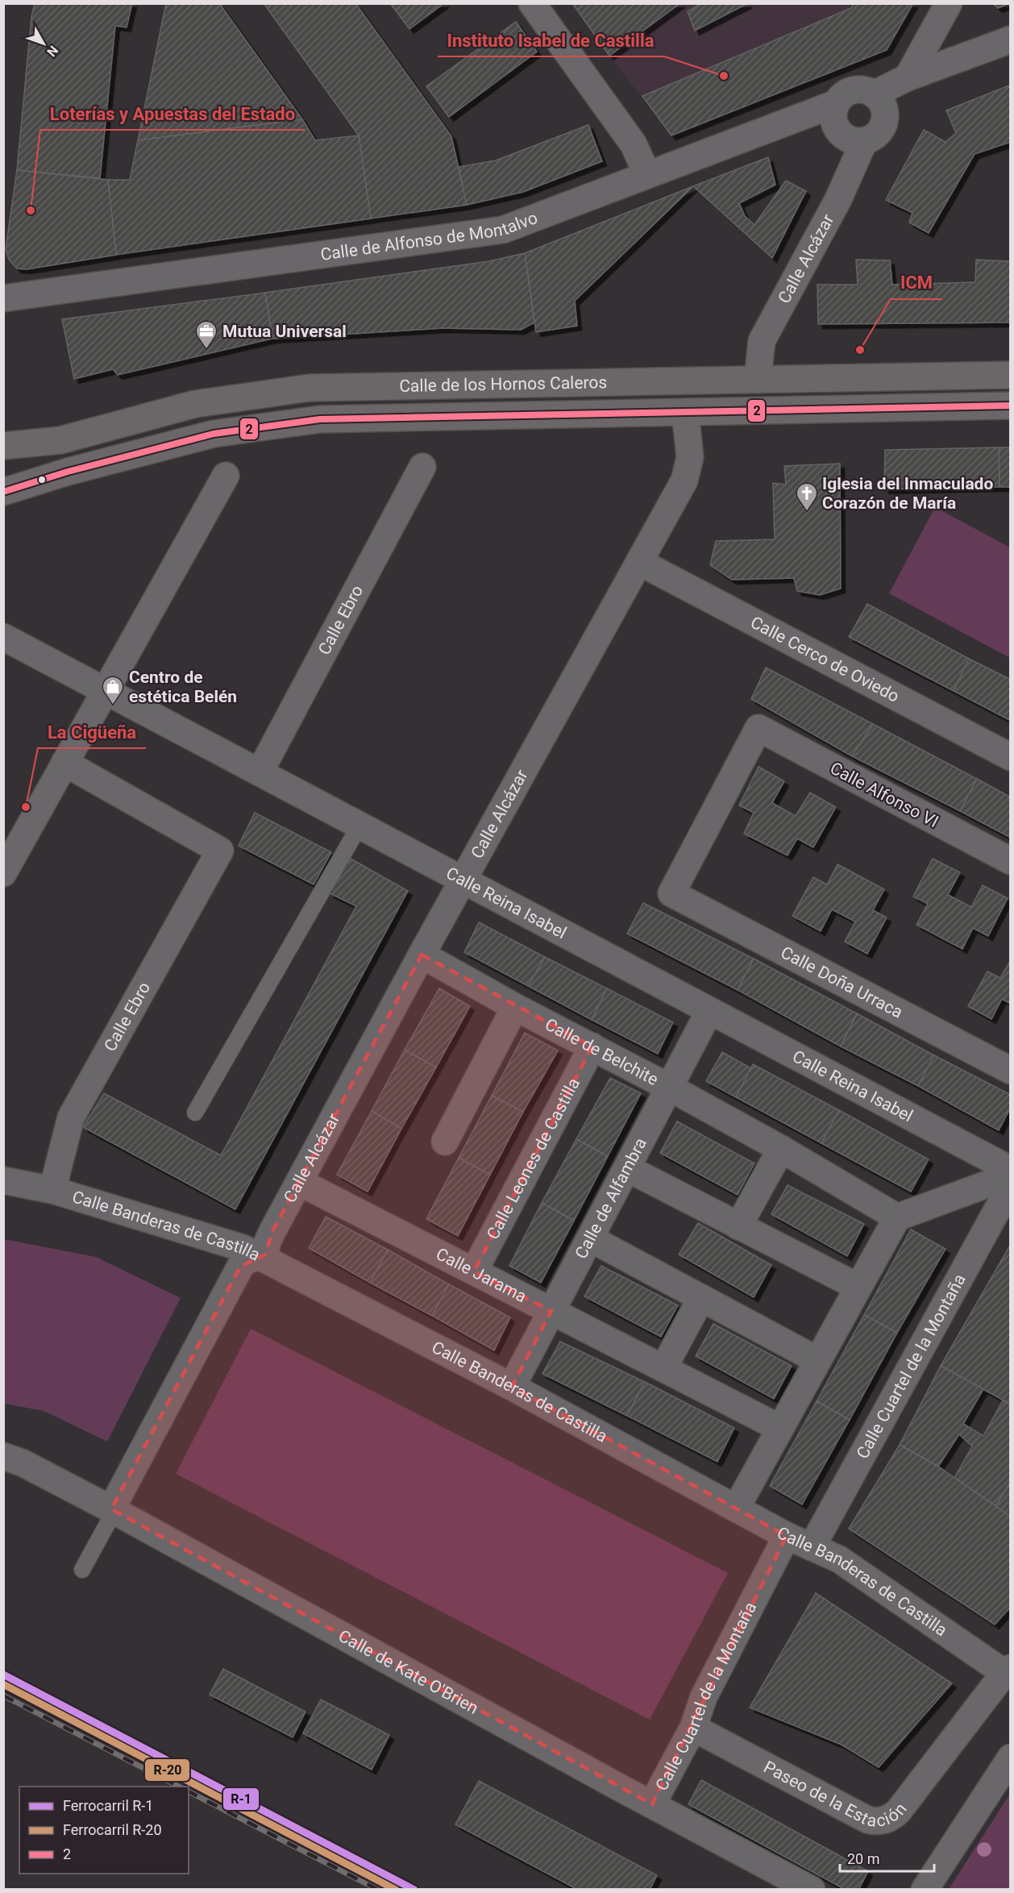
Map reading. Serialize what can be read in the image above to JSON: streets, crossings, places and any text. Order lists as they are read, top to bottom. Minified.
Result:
{"streets":{"main road":["Calle de los Hornos Caleros"],"street":["Calle de Alfonso de Montalvo","Calle Alcázar","Calle Ebro","Calle Cerco de Oviedo","Calle Alfonso VI","Calle Reina Isabel","Calle Doña Urraca","Calle de Belchite","Calle Leones de Castilla","Calle de Alfambra","Calle Banderas de Castilla","Calle Jarama","Calle Cuartel de la Montaña","Calle de Kate O'Brien","Paseo de la Estación"]},"crossings":[["Calle de Alfonso de Montalvo","Calle Alcázar"],["Calle Alcázar","Calle de los Hornos Caleros"],["Calle Alcázar","Calle Cerco de Oviedo"],["Calle Alcázar","Calle Reina Isabel"],["Calle Alcázar","Calle de Belchite"],["Calle Alcázar","Calle Banderas de Castilla"],["Calle Alcázar","Calle Jarama"],["Calle Ebro","Calle Reina Isabel"],["Calle Ebro","Calle Banderas de Castilla"],["Calle Alfonso VI","Calle Doña Urraca"],["Calle Reina Isabel","Calle de Alfambra"],["Calle de Belchite","Calle Leones de Castilla"],["Calle de Belchite","Calle de Alfambra"],["Calle Leones de Castilla","Calle Jarama"],["Calle de Alfambra","Calle Banderas de Castilla"],["Calle de Alfambra","Calle Jarama"],["Calle Banderas de Castilla","Calle Cuartel de la Montaña"],["Calle Banderas de Castilla","Paseo de la Estación"],["Calle Cuartel de la Montaña","Calle de Kate O'Brien"],["Calle Cuartel de la Montaña","Paseo de la Estación"]],"places":{"other":["Instituto Isabel de Castilla","Loterías y Apuestas del Estado","ICM","La Cigüeña"],"office":["Mutua Universal"],"church":["Iglesia del Inmaculado Corazón de María"],"shop":["Centro de estética Belén"]},"lines":["transit line 2","rail line R-1","rail line R-20"],"legend":["Ferrocarril R-1","Ferrocarril R-20","2"],"scale_bar":"20 m","north":"bottom right"}
